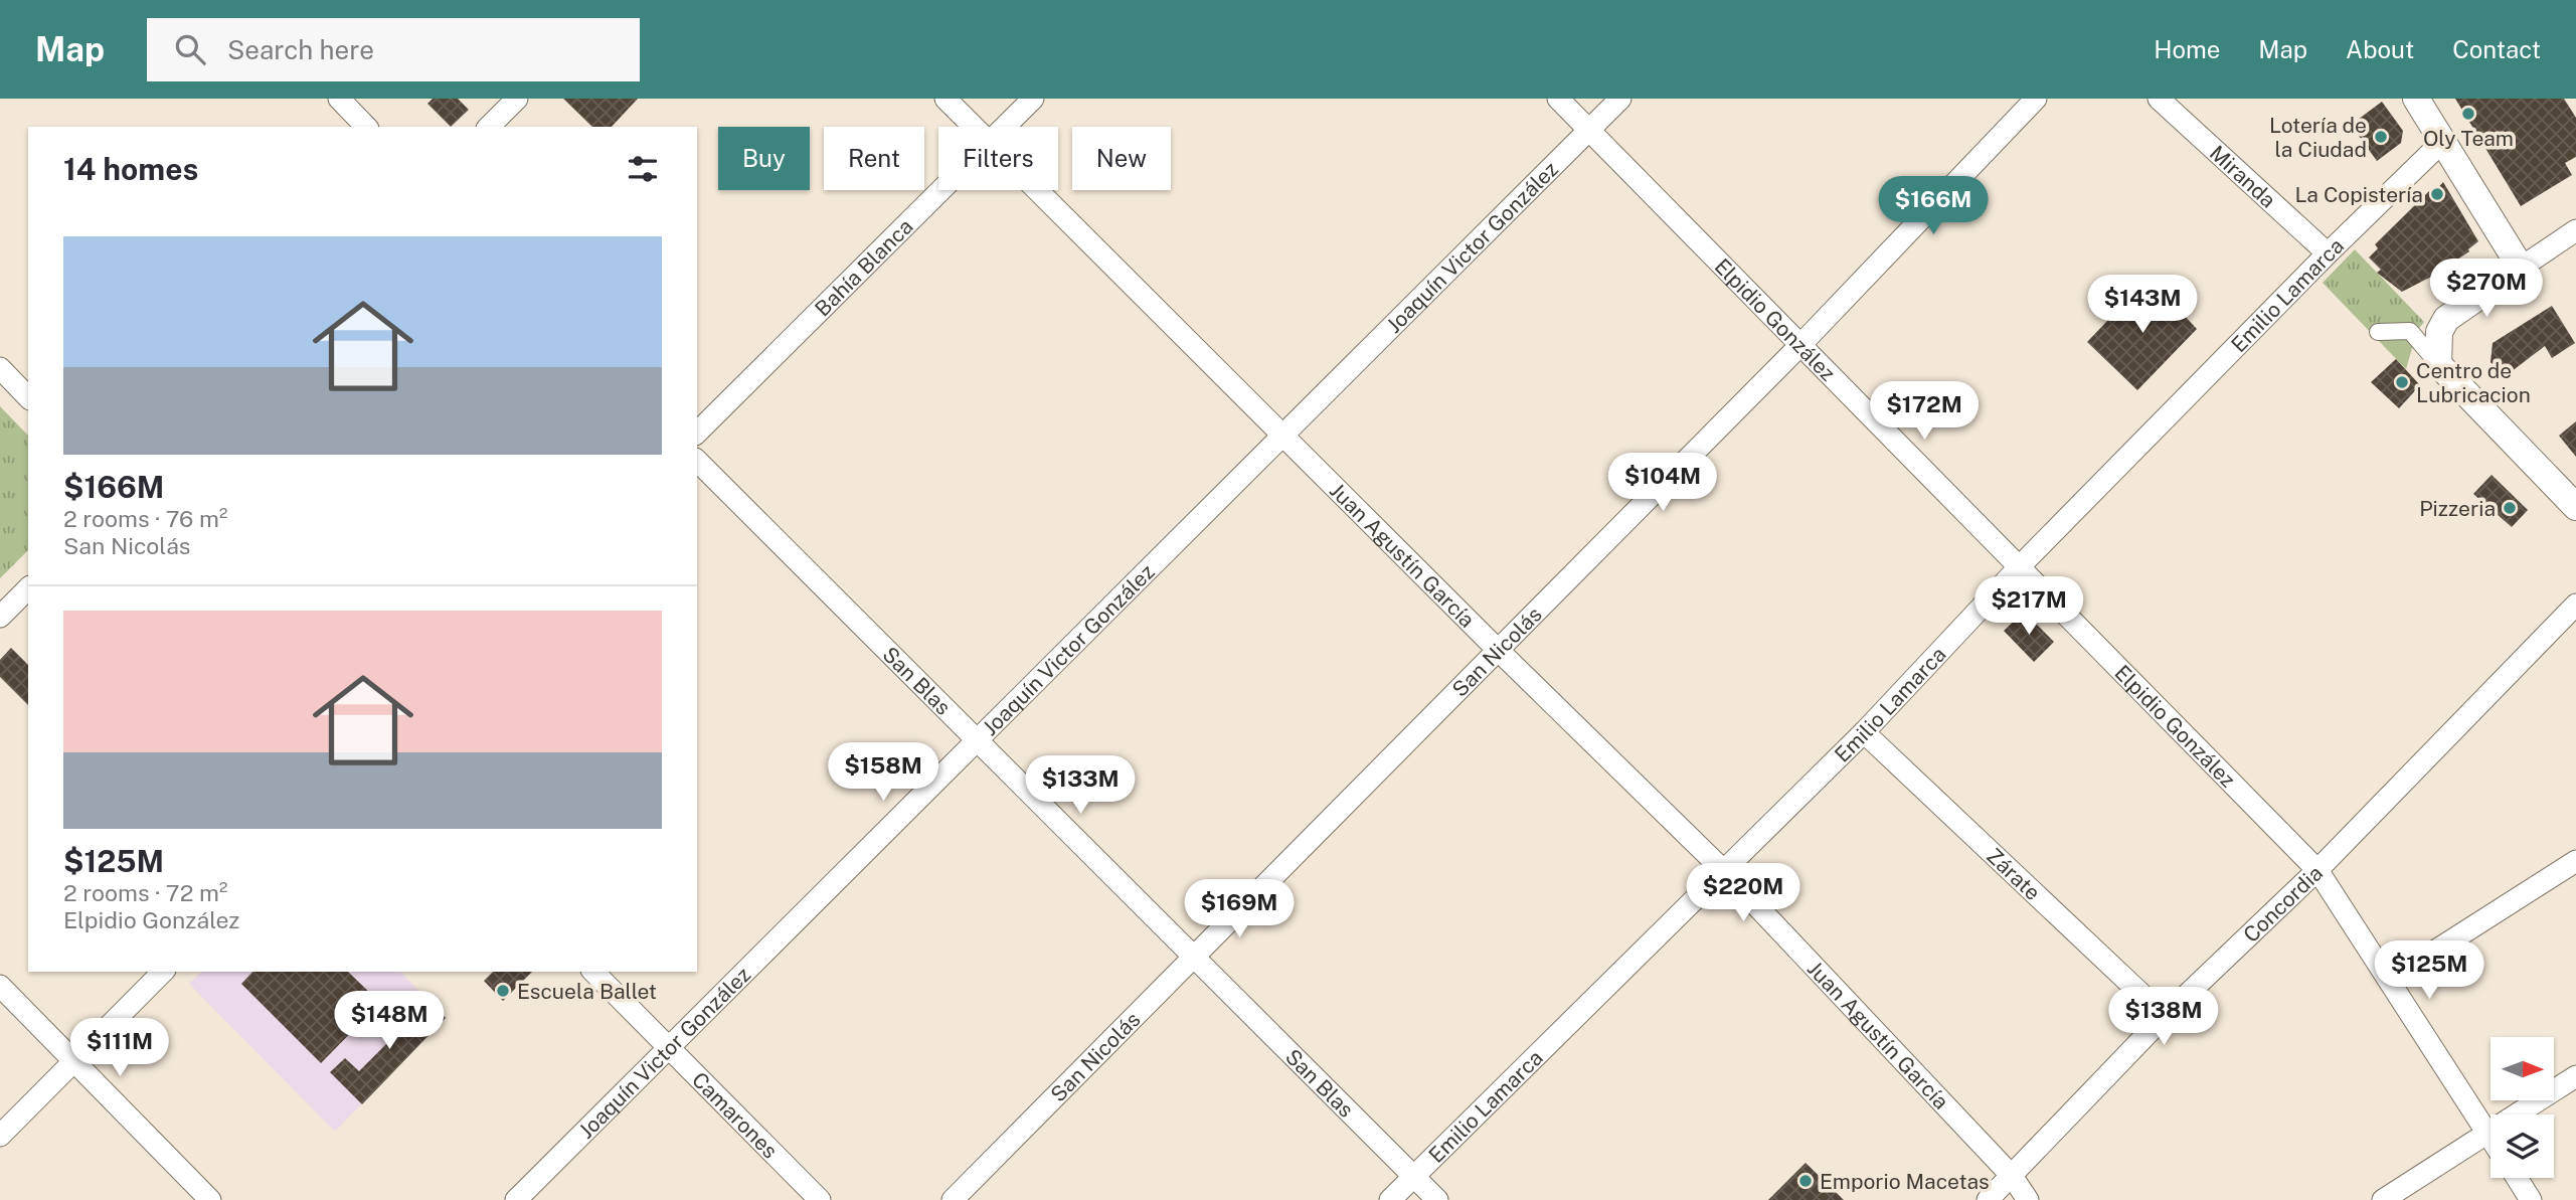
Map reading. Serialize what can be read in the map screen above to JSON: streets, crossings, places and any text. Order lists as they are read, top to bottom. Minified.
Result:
{"streets":{"street":["Miranda","Joaquín Victor González","Bahía Blanca","Emilio Lamarca","Elpidio González","Juan Agustín García","San Nicolás","San Blas","Zárate","Concordia","Camarones"]},"crossings":[["Miranda","Emilio Lamarca"],["Joaquín Victor González","Elpidio González"],["Joaquín Victor González","Juan Agustín García"],["Joaquín Victor González","San Blas"],["Joaquín Victor González","Camarones"],["Emilio Lamarca","Elpidio González"],["Emilio Lamarca","Juan Agustín García"],["Emilio Lamarca","San Blas"],["Emilio Lamarca","Zárate"],["Elpidio González","San Nicolás"],["Elpidio González","Concordia"],["Juan Agustín García","San Nicolás"],["Juan Agustín García","Concordia"],["San Nicolás","San Blas"],["Zárate","Concordia"]],"places":["Oly Team","Lotería de la Ciudad","La Copistería","Centro de Lubricacion","Pizzeria","Escuela Ballet","Emporio Macetas"],"north":"right","page":{"header":"Map","search":"Search here","nav":["Home","Map","About","Contact"],"chip":["Buy","Rent","Filters","New"],"heading":"14 homes","price":["$166M","$270M","$143M","$172M","$104M","$217M","$158M","$133M","$220M","$169M","$125M","$138M","$148M","$111M"],"list":[{"name":"$166M","note":"2 rooms · 76 m² · San Nicolás"},{"name":"$125M","note":"2 rooms · 72 m² · Elpidio González"}]}}
